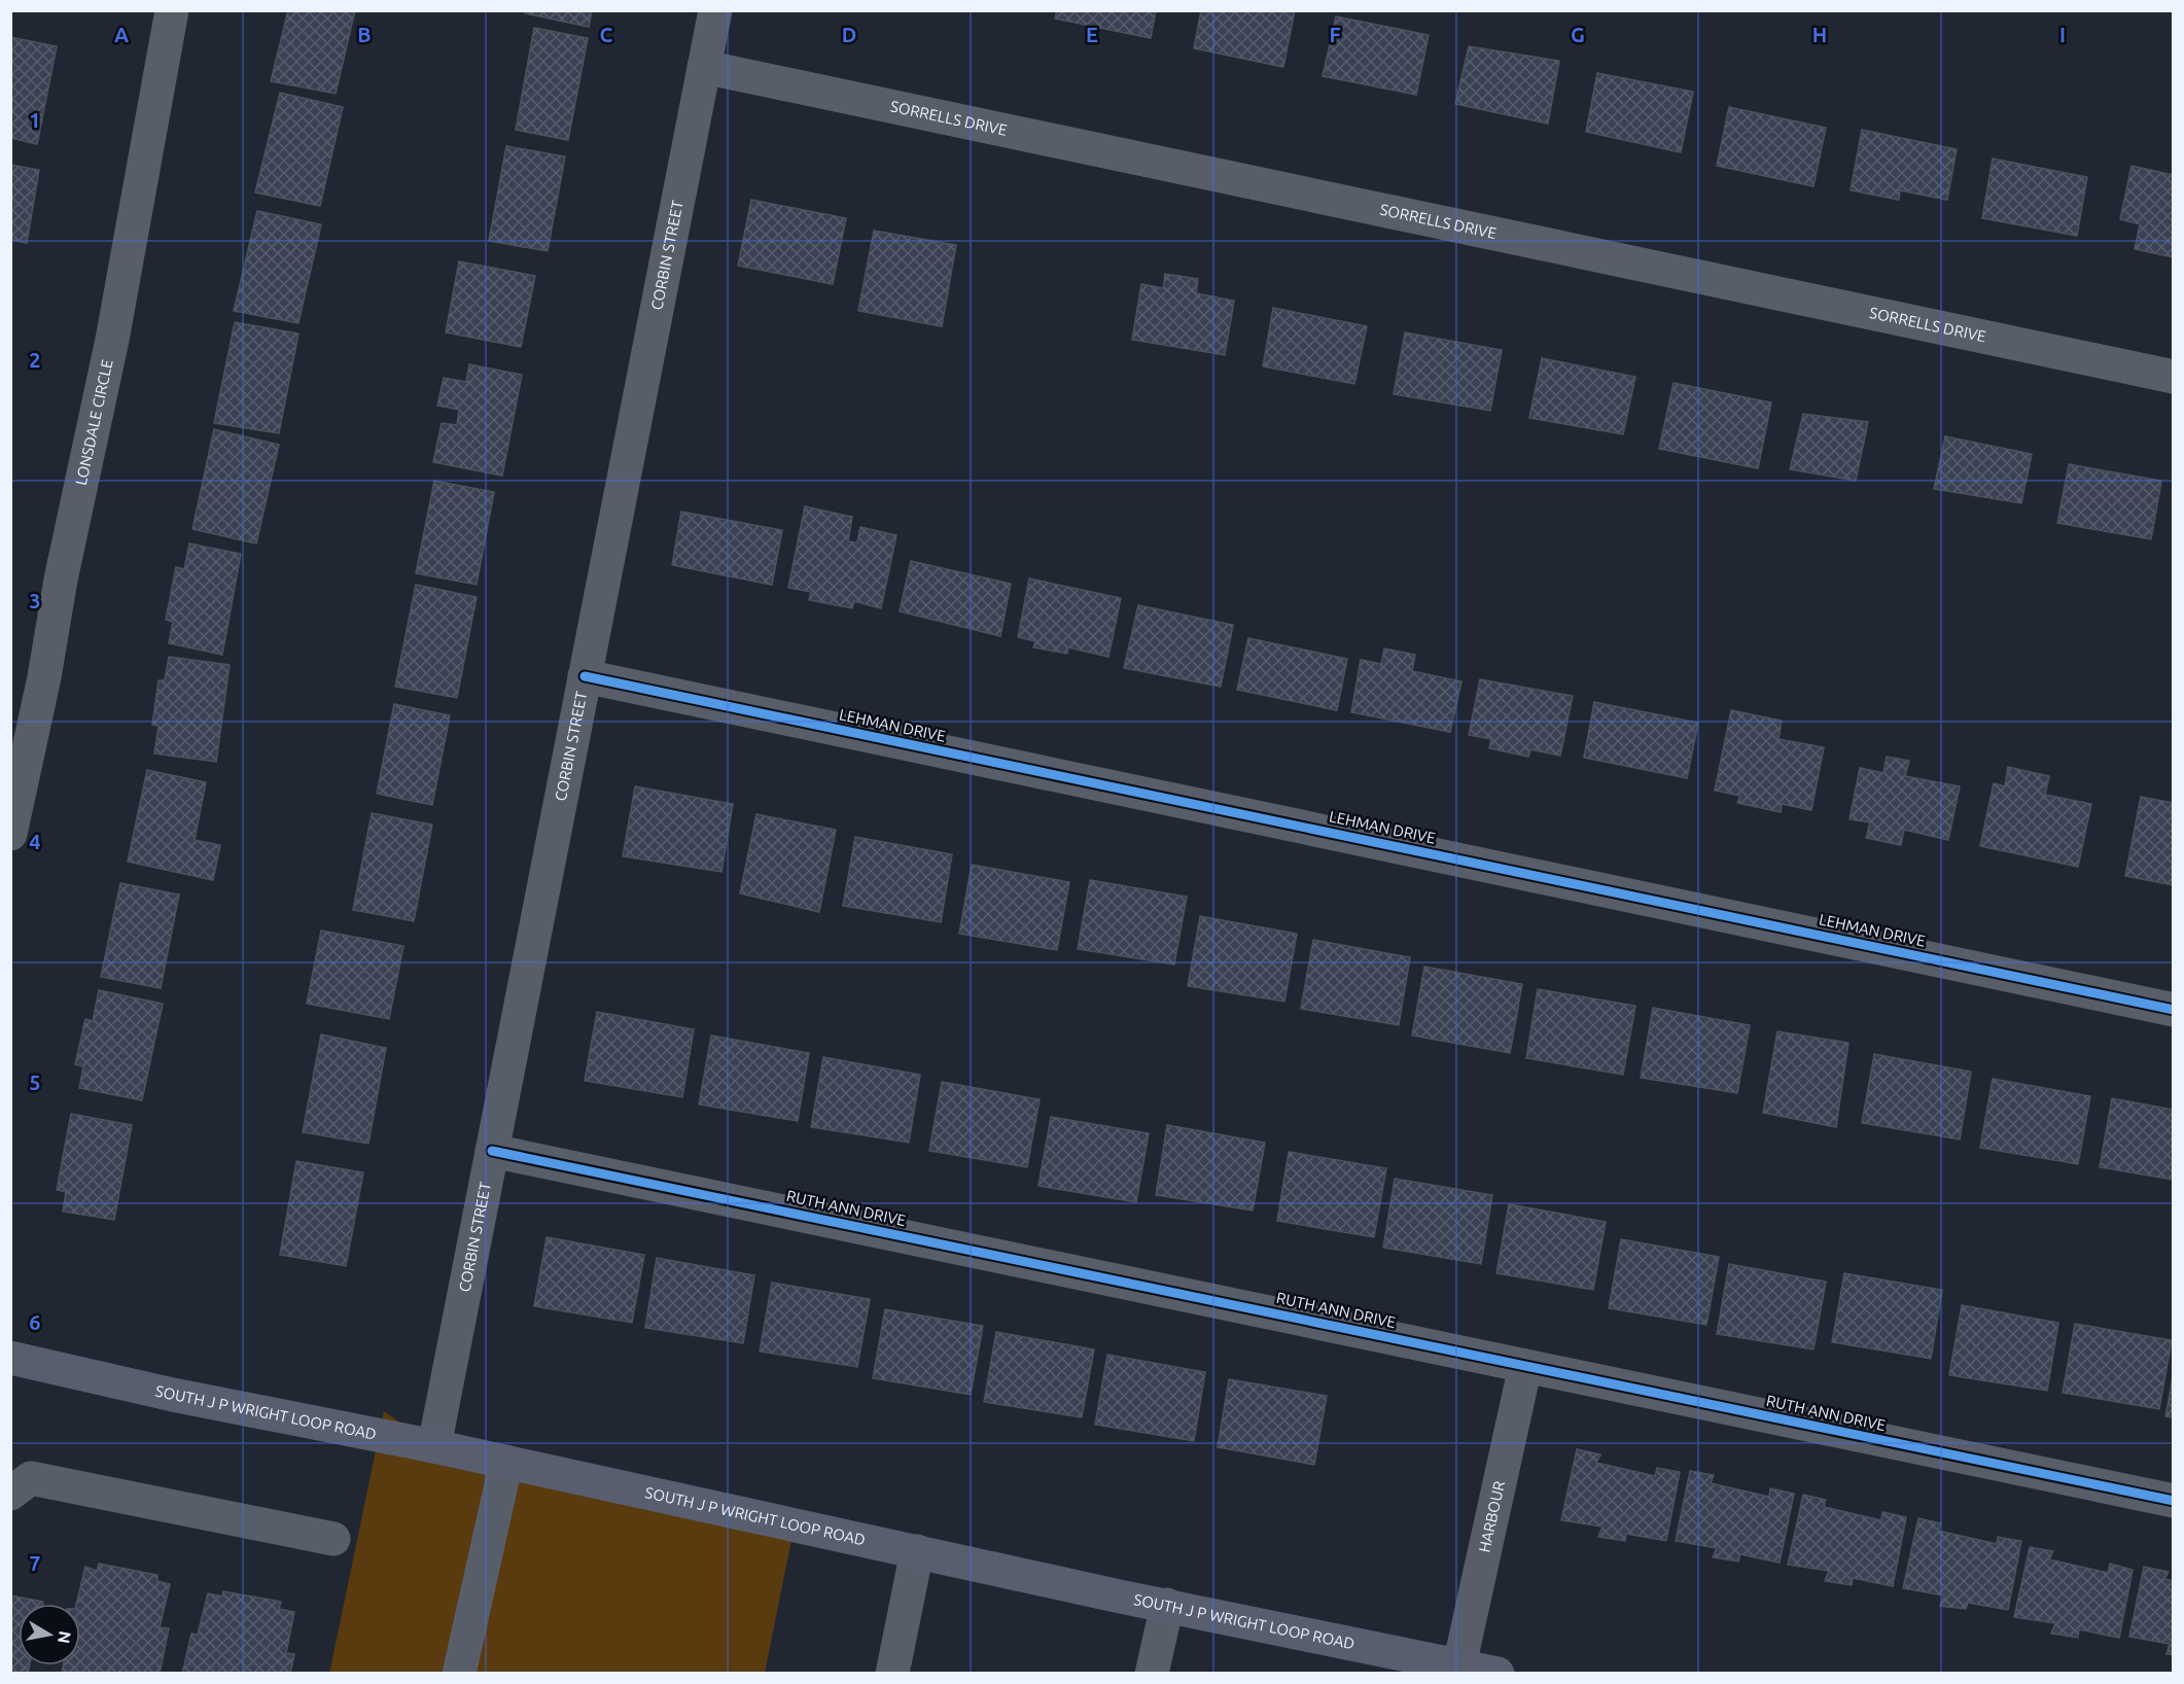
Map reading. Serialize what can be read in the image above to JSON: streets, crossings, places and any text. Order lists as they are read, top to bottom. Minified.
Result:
{"streets":{"main road":["SOUTH J P WRIGHT LOOP ROAD"],"street":["SORRELLS DRIVE","CORBIN STREET","LONSDALE CIRCLE","LEHMAN DRIVE","RUTH ANN DRIVE","HARBOUR"]},"crossings":[["SORRELLS DRIVE","CORBIN STREET"],["CORBIN STREET","LEHMAN DRIVE"],["CORBIN STREET","RUTH ANN DRIVE"],["CORBIN STREET","SOUTH J P WRIGHT LOOP ROAD"],["RUTH ANN DRIVE","HARBOUR"],["SOUTH J P WRIGHT LOOP ROAD","HARBOUR"]],"north":"right","grid":{"columns":["A","B","C","D","E","F","G","H","I"],"rows":["1","2","3","4","5","6","7"]}}
